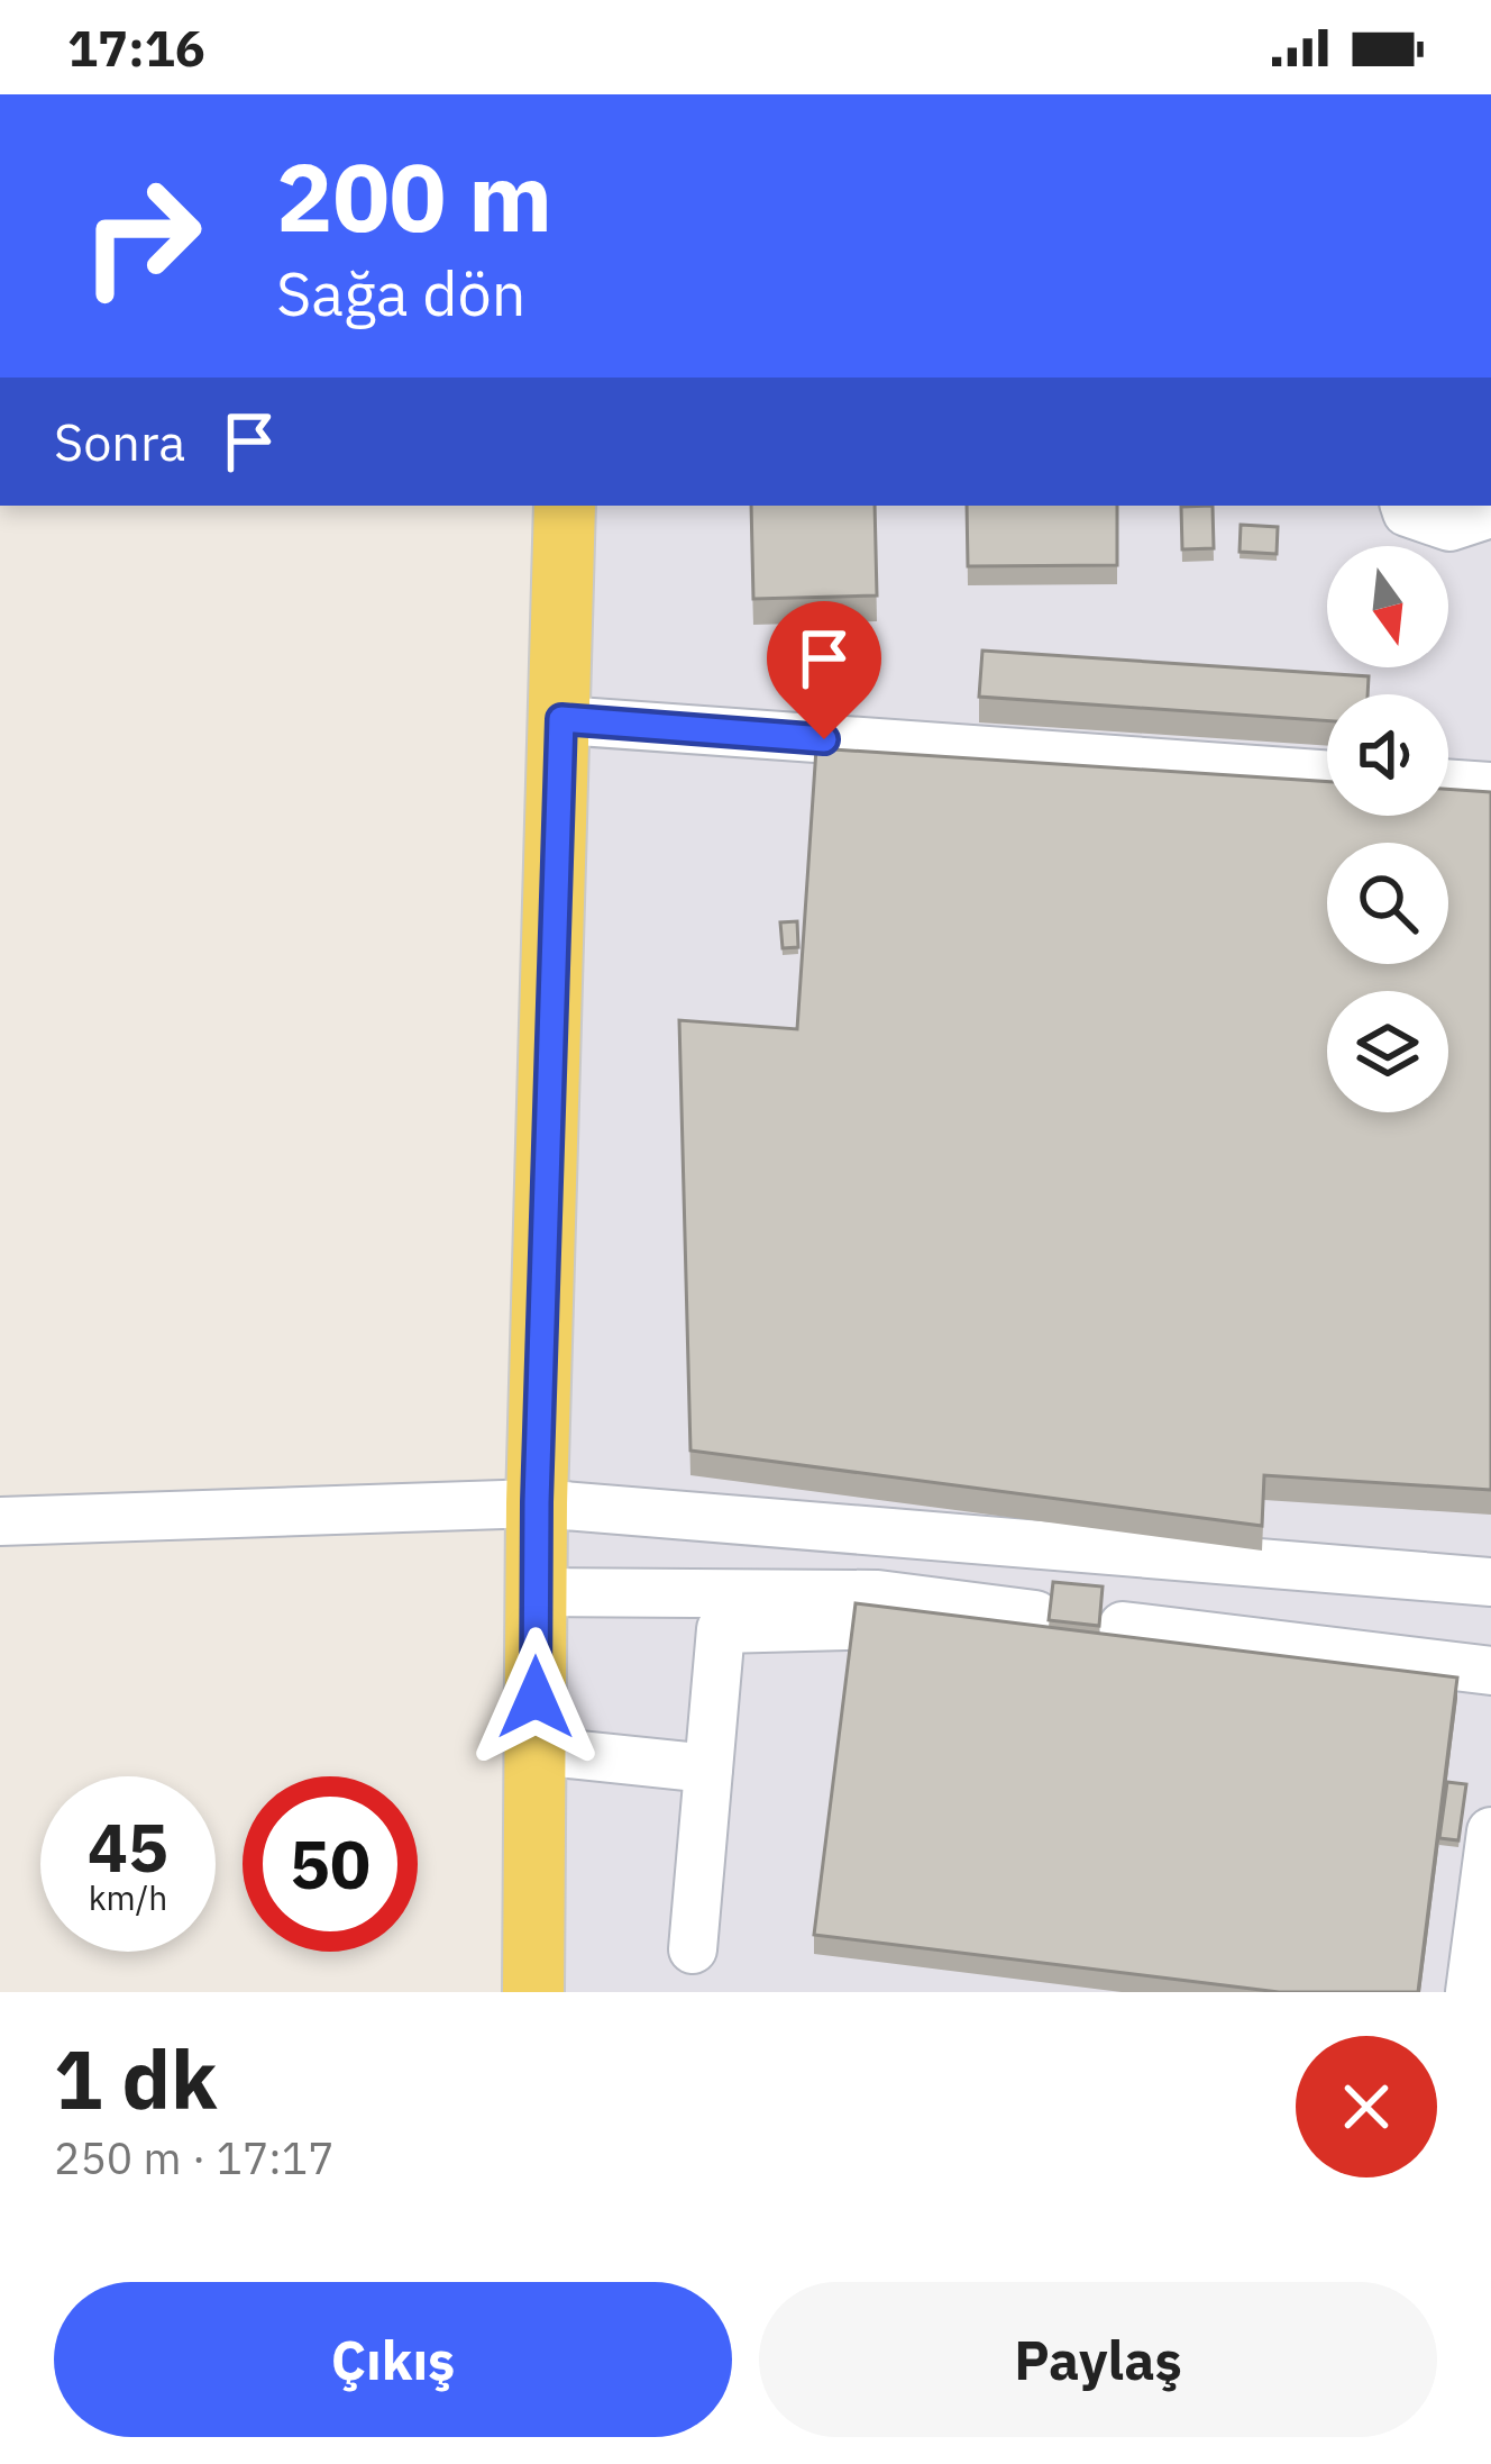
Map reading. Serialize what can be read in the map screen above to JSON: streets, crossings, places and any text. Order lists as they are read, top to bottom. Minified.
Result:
{"north":"bottom","page":{"status":"17:16","turn":["200 m","Sağa dön"],"then":"Sonra","speed":"45 km/h","limit":"50","heading":["1 dk","250 m · 17:17"],"buttons":["Çıkış","Paylaş"]}}
